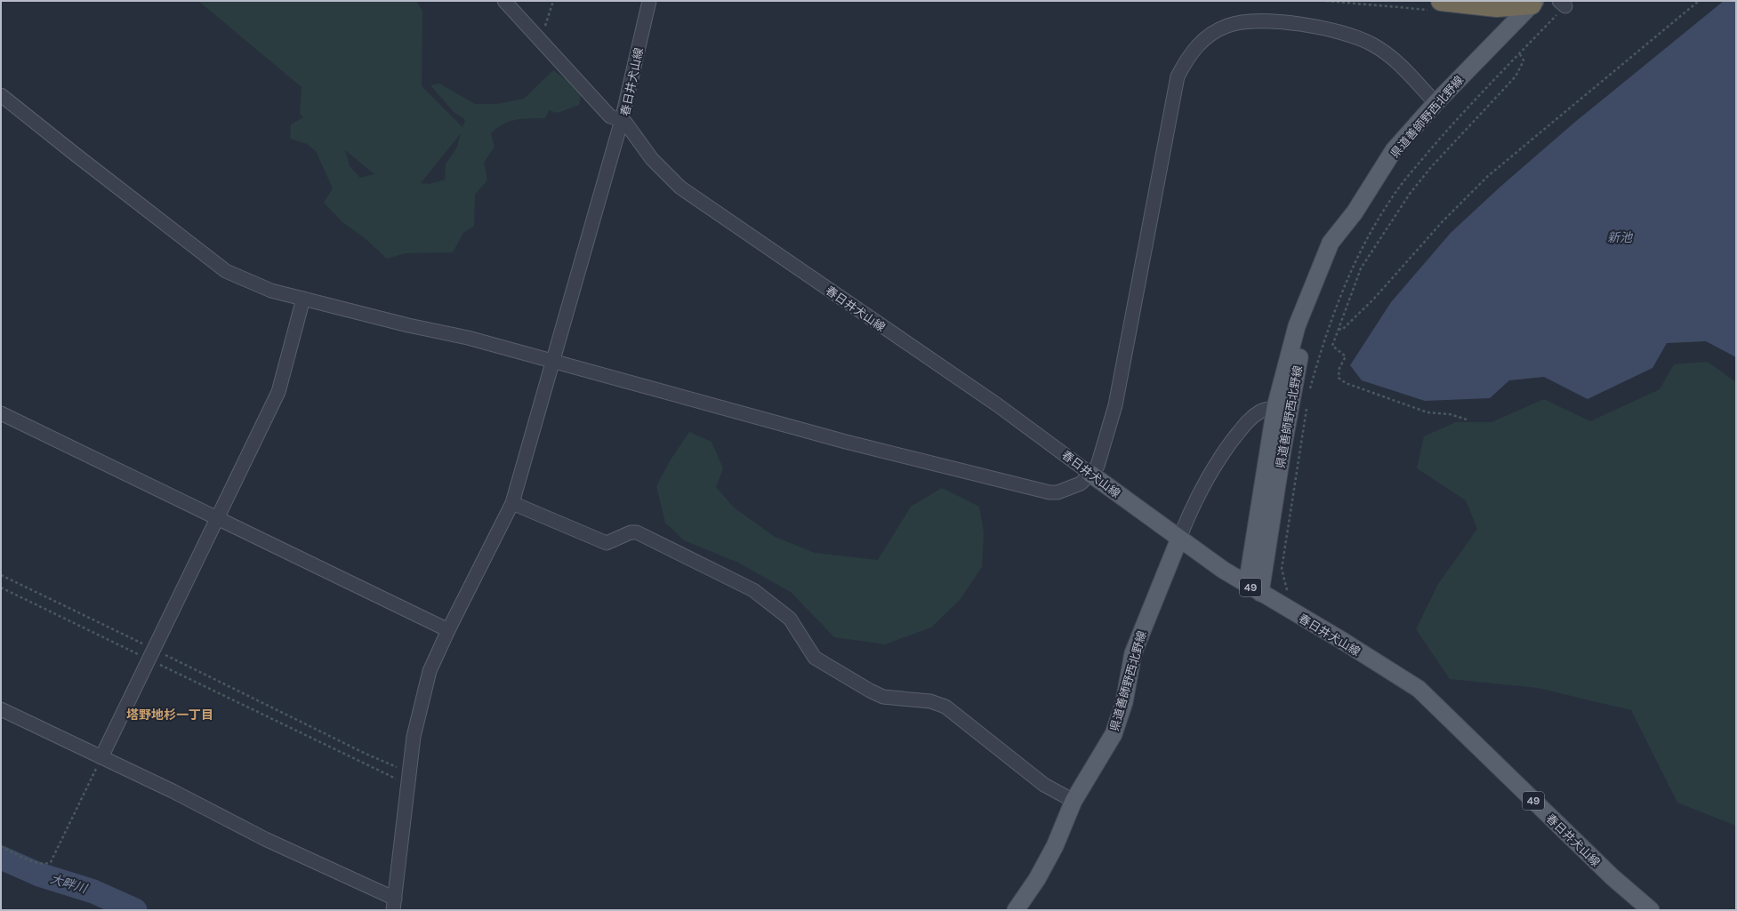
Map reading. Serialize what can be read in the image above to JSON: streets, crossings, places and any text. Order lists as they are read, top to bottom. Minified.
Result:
{"streets":{"main road":["春日井犬山線","県道善師野西北野線","49"]},"crossings":[["春日井犬山線","県道善師野西北野線"]],"districts":["塔野地杉一丁目"],"water":["新池","大畔川"]}
